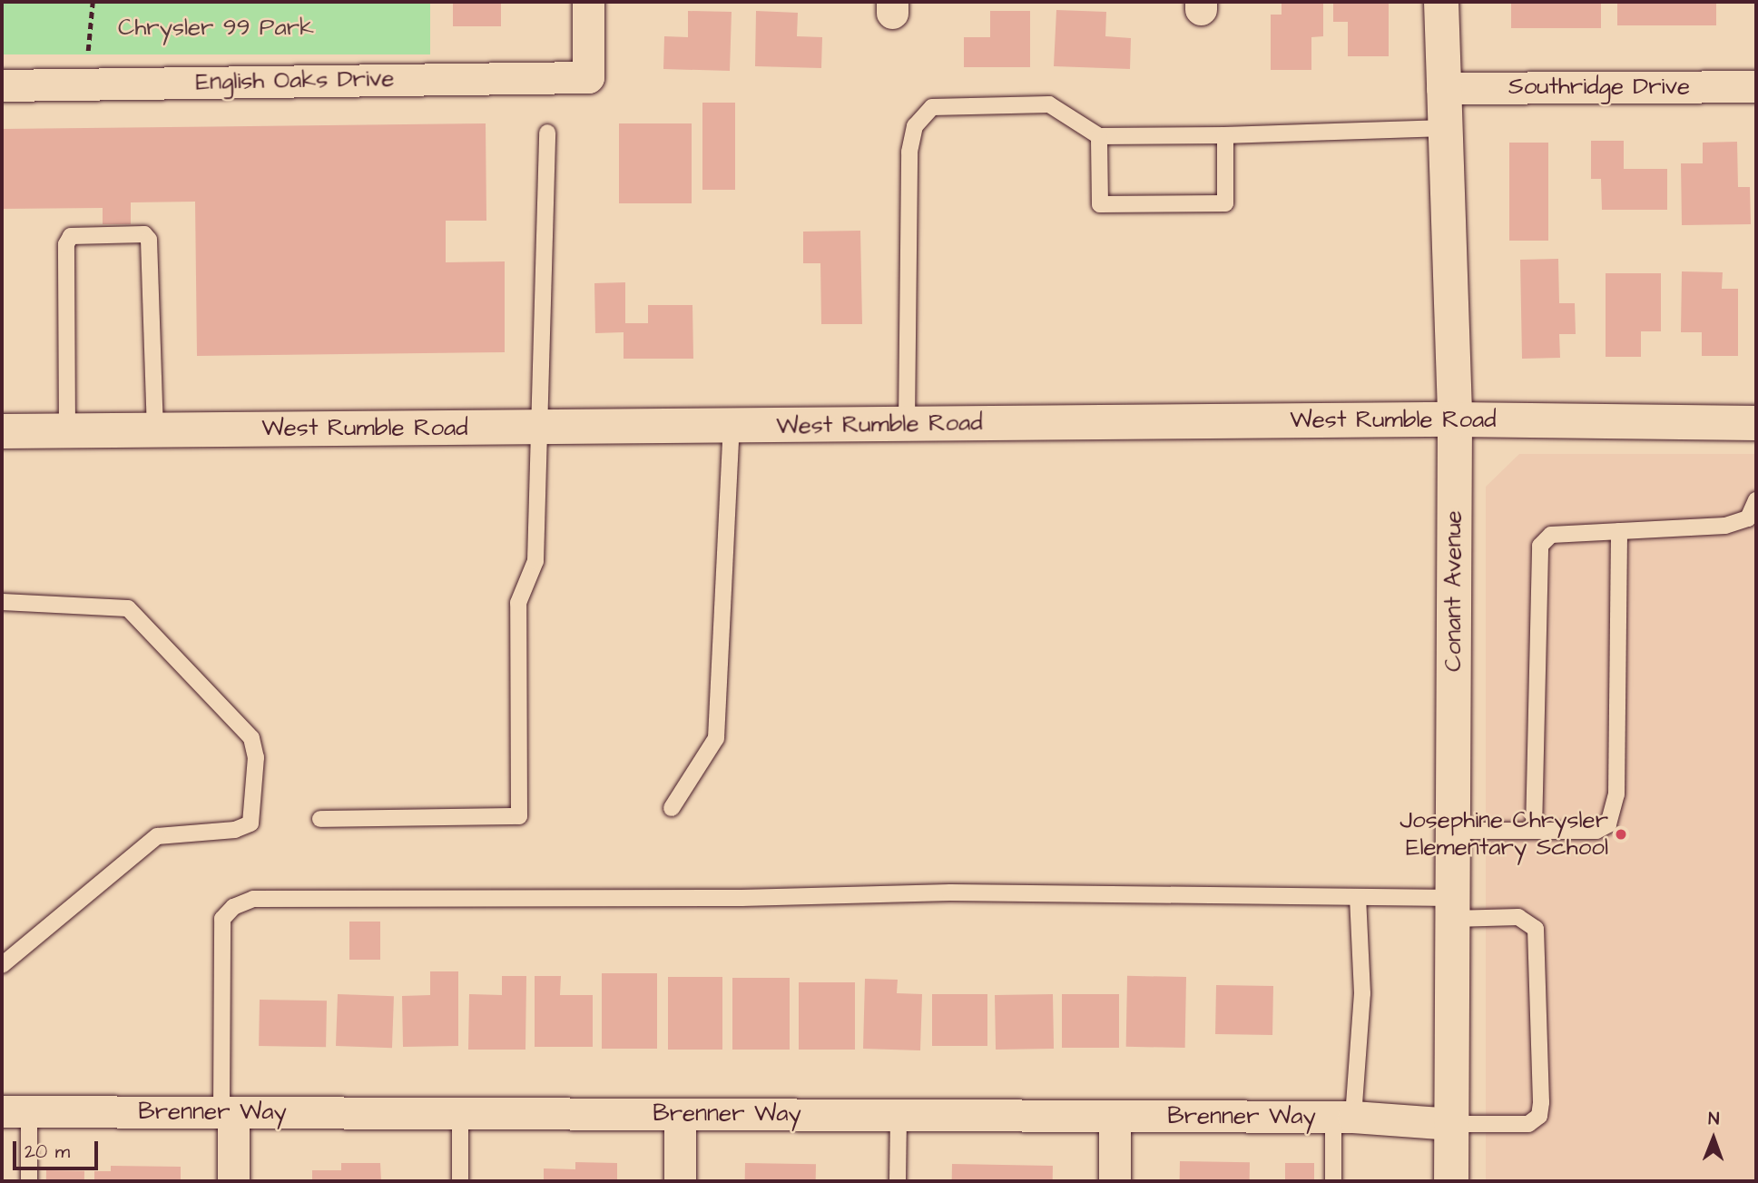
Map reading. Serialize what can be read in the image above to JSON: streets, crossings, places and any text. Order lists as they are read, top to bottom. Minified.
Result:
{"streets":{"street":["English Oaks Drive","Southridge Drive","West Rumble Road","Conant Avenue","Brenner Way"]},"crossings":[["Southridge Drive","Conant Avenue"],["West Rumble Road","Conant Avenue"],["Conant Avenue","Brenner Way"]],"parks":["Chrysler 99 Park"],"places":["Josephine Chrysler Elementary School"],"scale_bar":"20 m","north":"top"}
